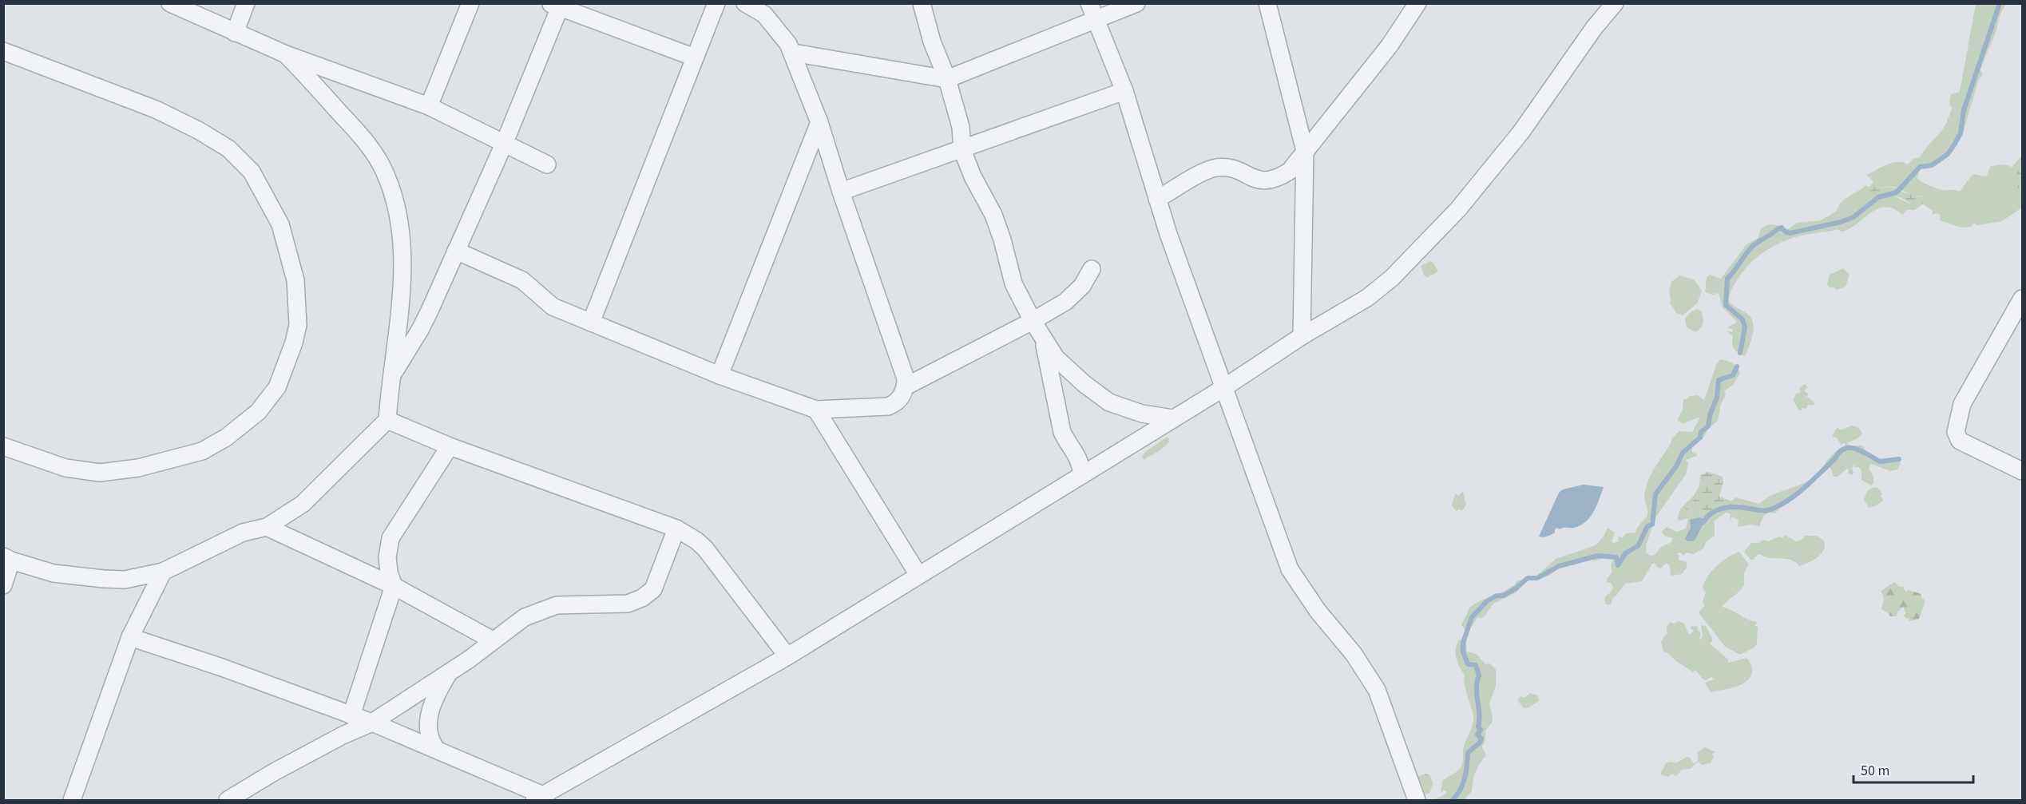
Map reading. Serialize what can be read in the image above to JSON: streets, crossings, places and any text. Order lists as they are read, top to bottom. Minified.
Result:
{"scale_bar":"50 m"}
